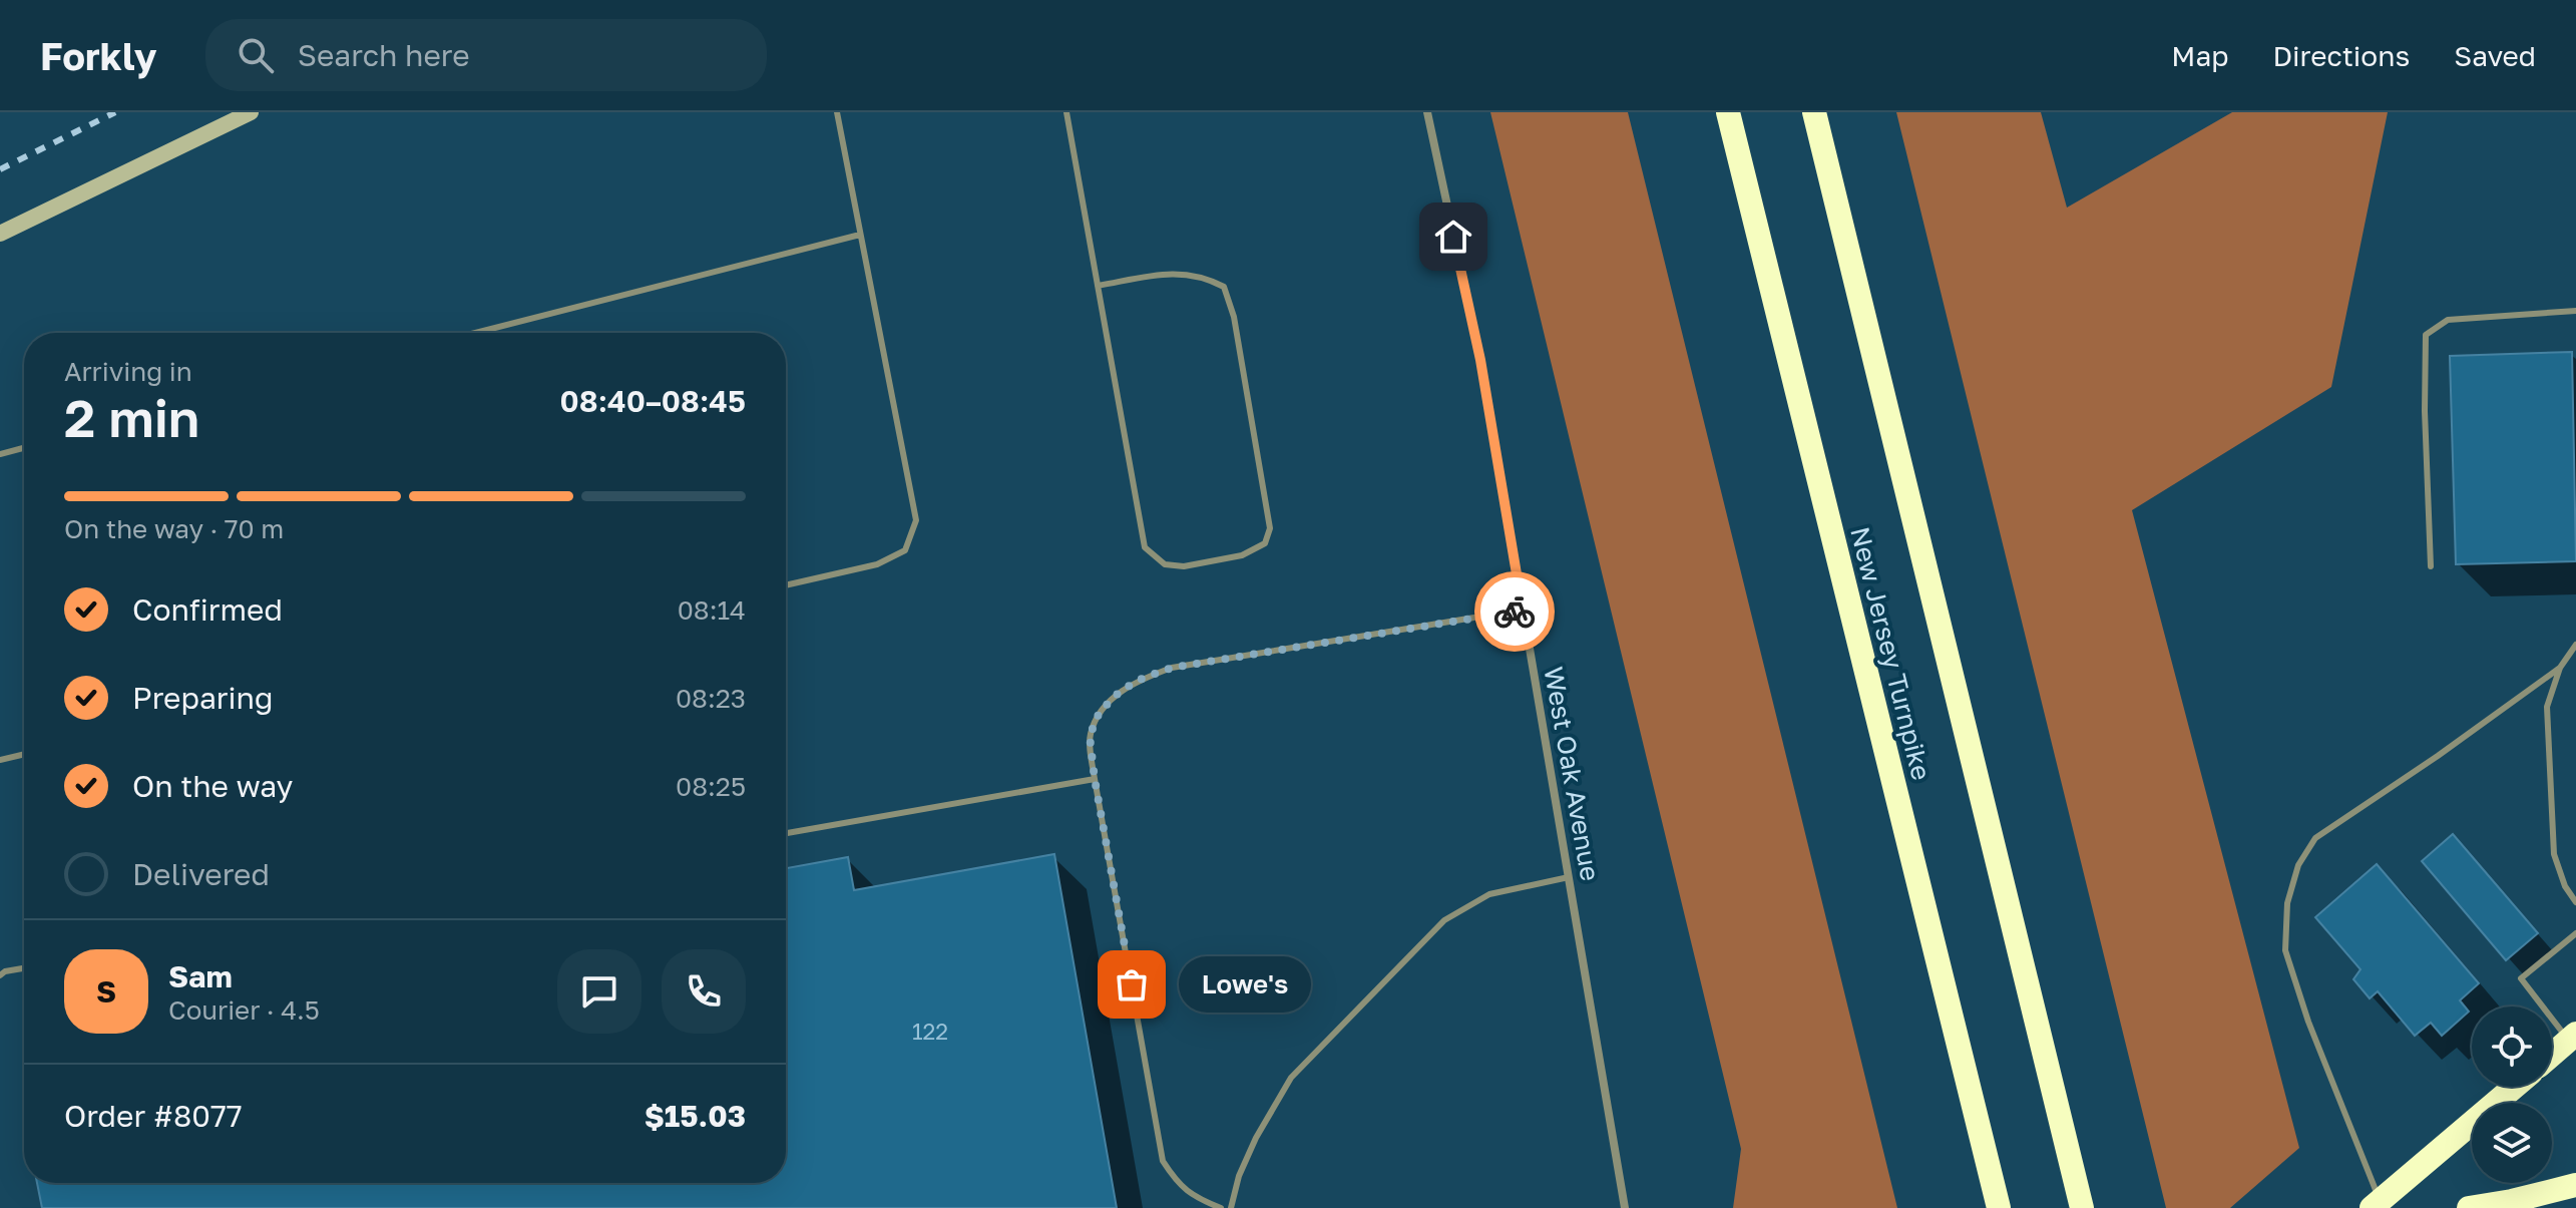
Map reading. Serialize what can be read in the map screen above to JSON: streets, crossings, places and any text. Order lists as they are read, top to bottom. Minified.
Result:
{"streets":{"highway":["New Jersey Turnpike"],"street":["West Oak Avenue"]},"places":["Lowe's"],"house_numbers":["122"],"page":{"header":"Forkly","search":"Search here","nav":["Map","Directions","Saved"],"heading":["2 min","Arriving in","08:40–08:45"],"panel":["Sam","Courier · 4.5","Order #8077","$15.03"],"bar":"On the way · 70 m","list":[["Confirmed","08:14"],["Preparing","08:23"],["On the way","08:25"],"Delivered"],"round":"S","bubble":"Lowe's"}}
